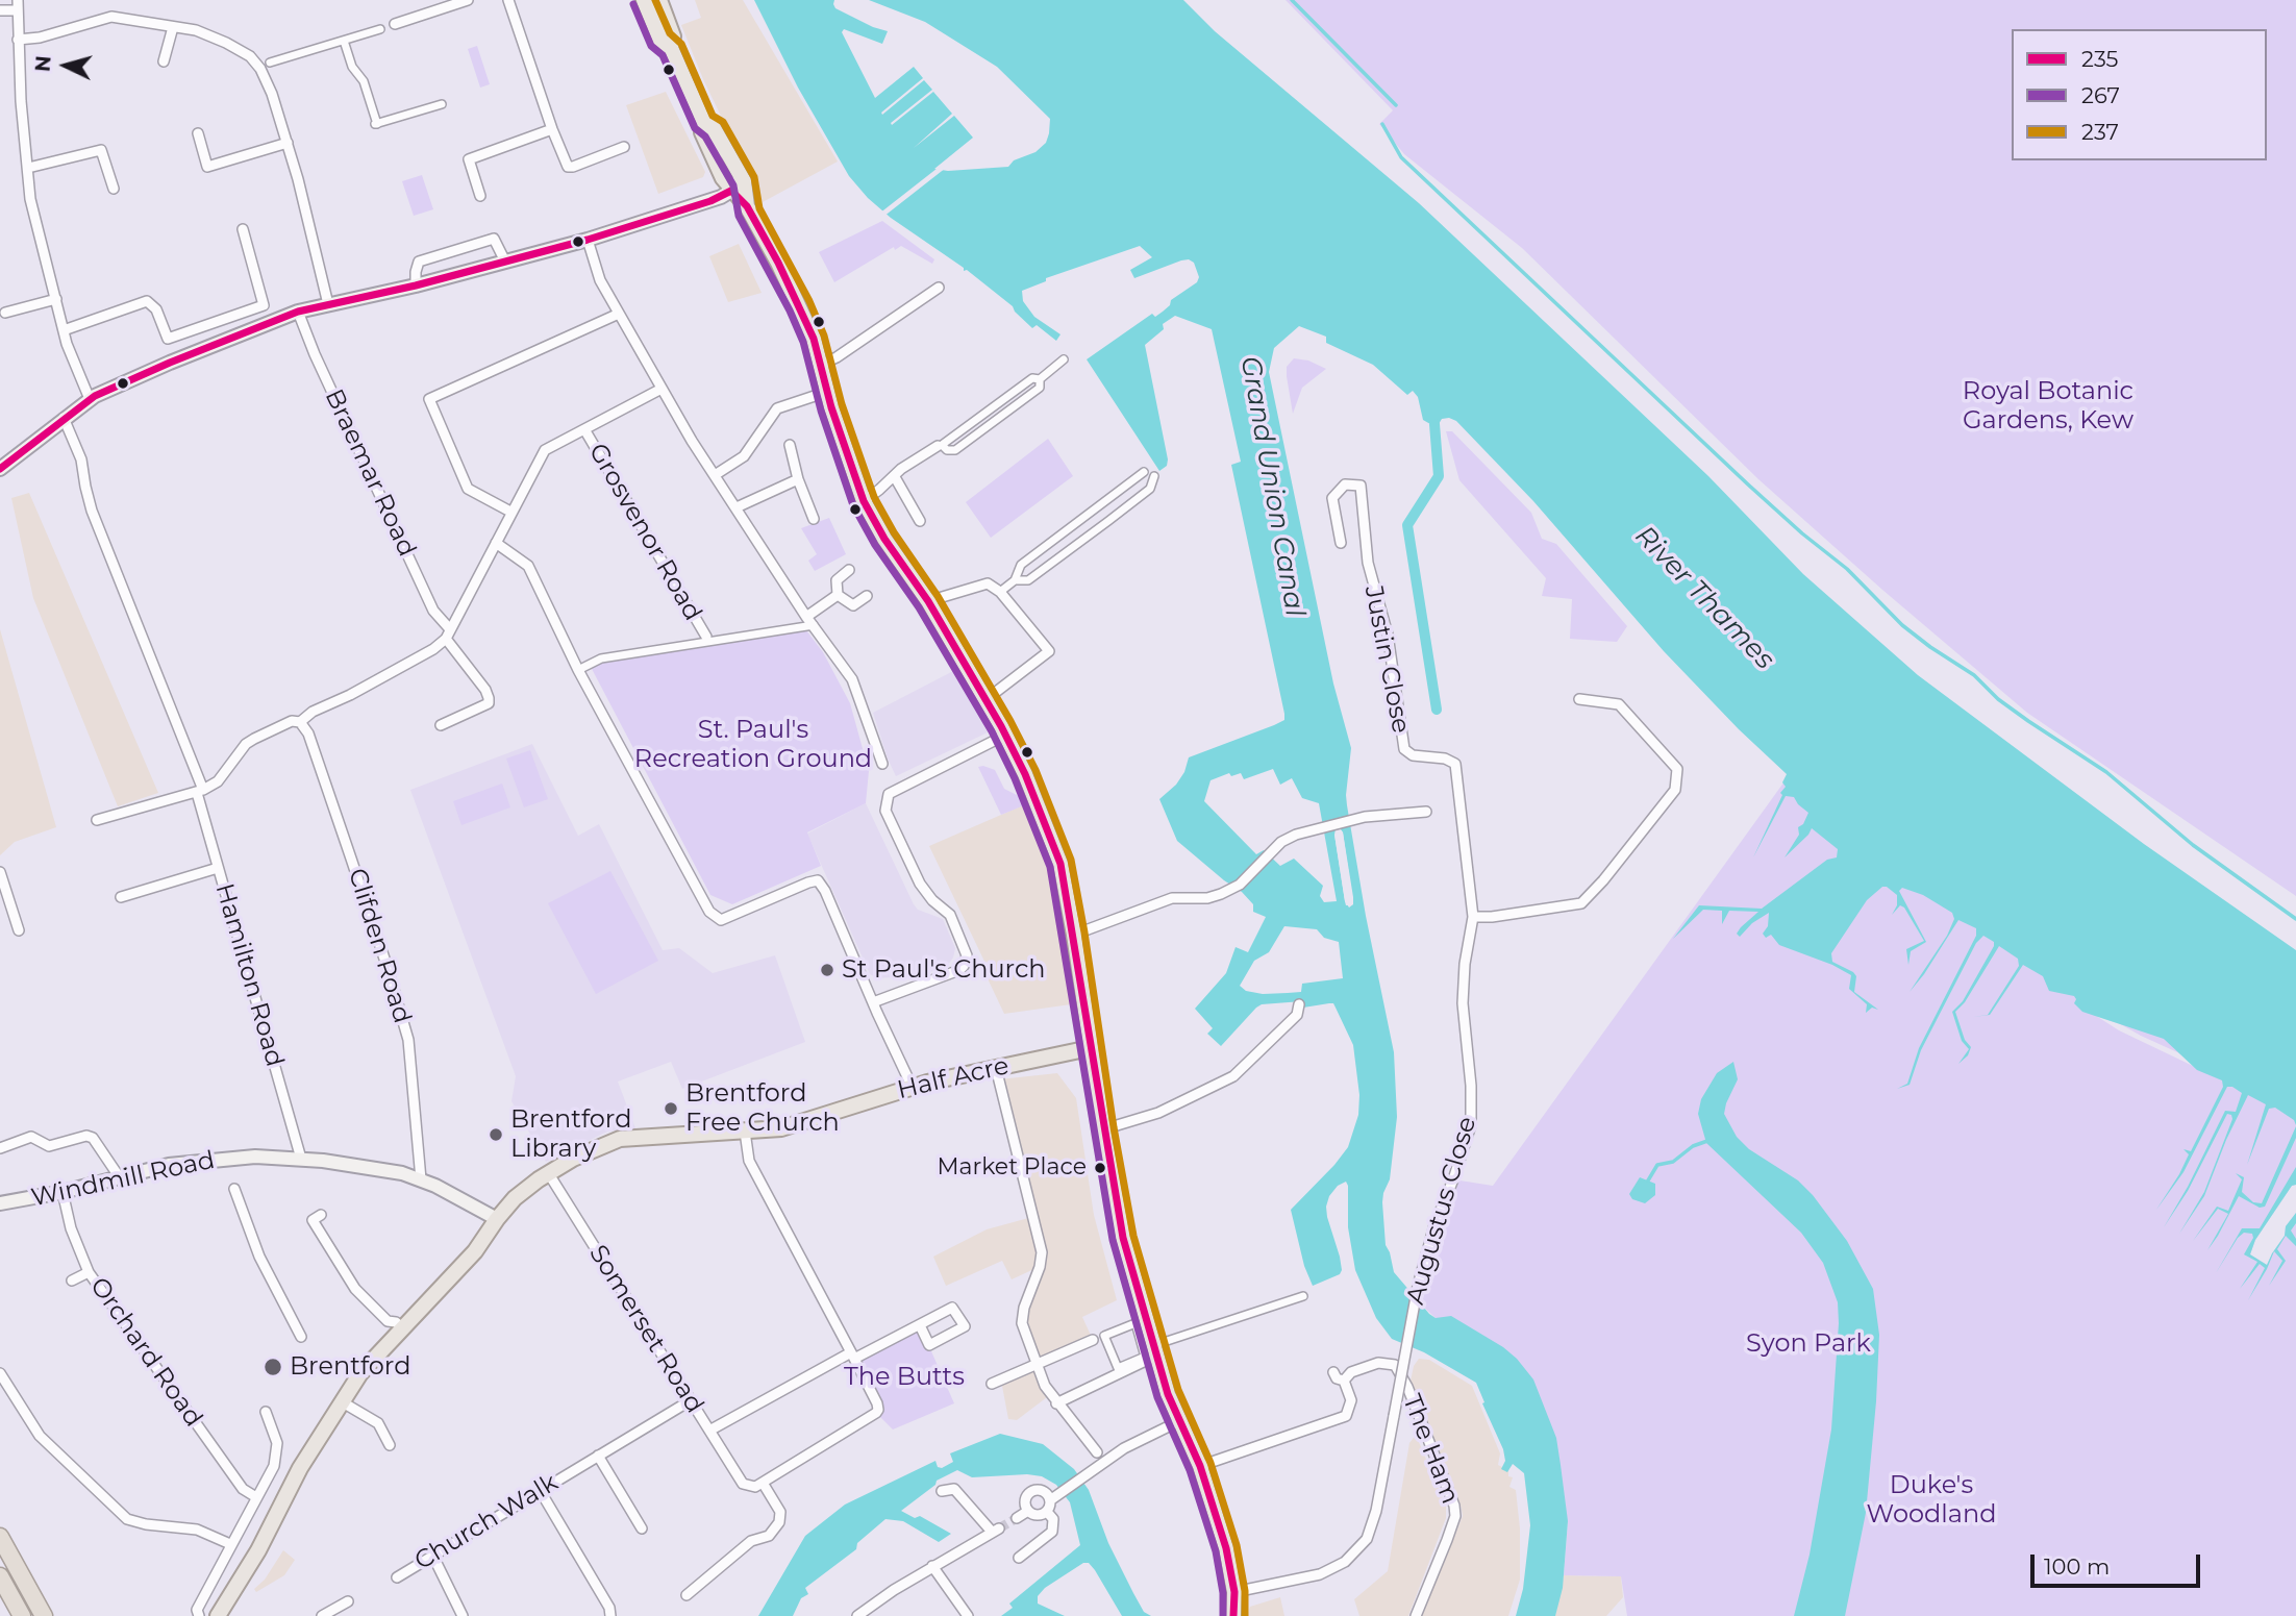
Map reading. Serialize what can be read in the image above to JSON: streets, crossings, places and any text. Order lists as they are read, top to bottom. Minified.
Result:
{"streets":{"main road":["Half Acre","Windmill Road"],"street":["Braemar Road","Grosvenor Road","Justin Close","Clifden Road","Hamilton Road","Augustus Close","Somerset Road","Orchard Road","The Ham","Church Walk"]},"crossings":[["Justin Close","Augustus Close"],["Clifden Road","Windmill Road"],["Hamilton Road","Windmill Road"],["Half Acre","Windmill Road"],["Half Acre","Somerset Road"],["Windmill Road","Orchard Road"],["Somerset Road","Church Walk"]],"water":["Grand Union Canal","River Thames"],"parks":["Royal Botanic Gardens, Kew","St. Paul's Recreation Ground","Syon Park","The Butts","Duke's Woodland"],"places":["St Paul's Church","Brentford Free Church","Brentford Library","Market Place","Brentford"],"lines":["transit line 237","transit line 267","transit line 235"],"legend":["235","267","237"],"scale_bar":"100 m","north":"left"}
